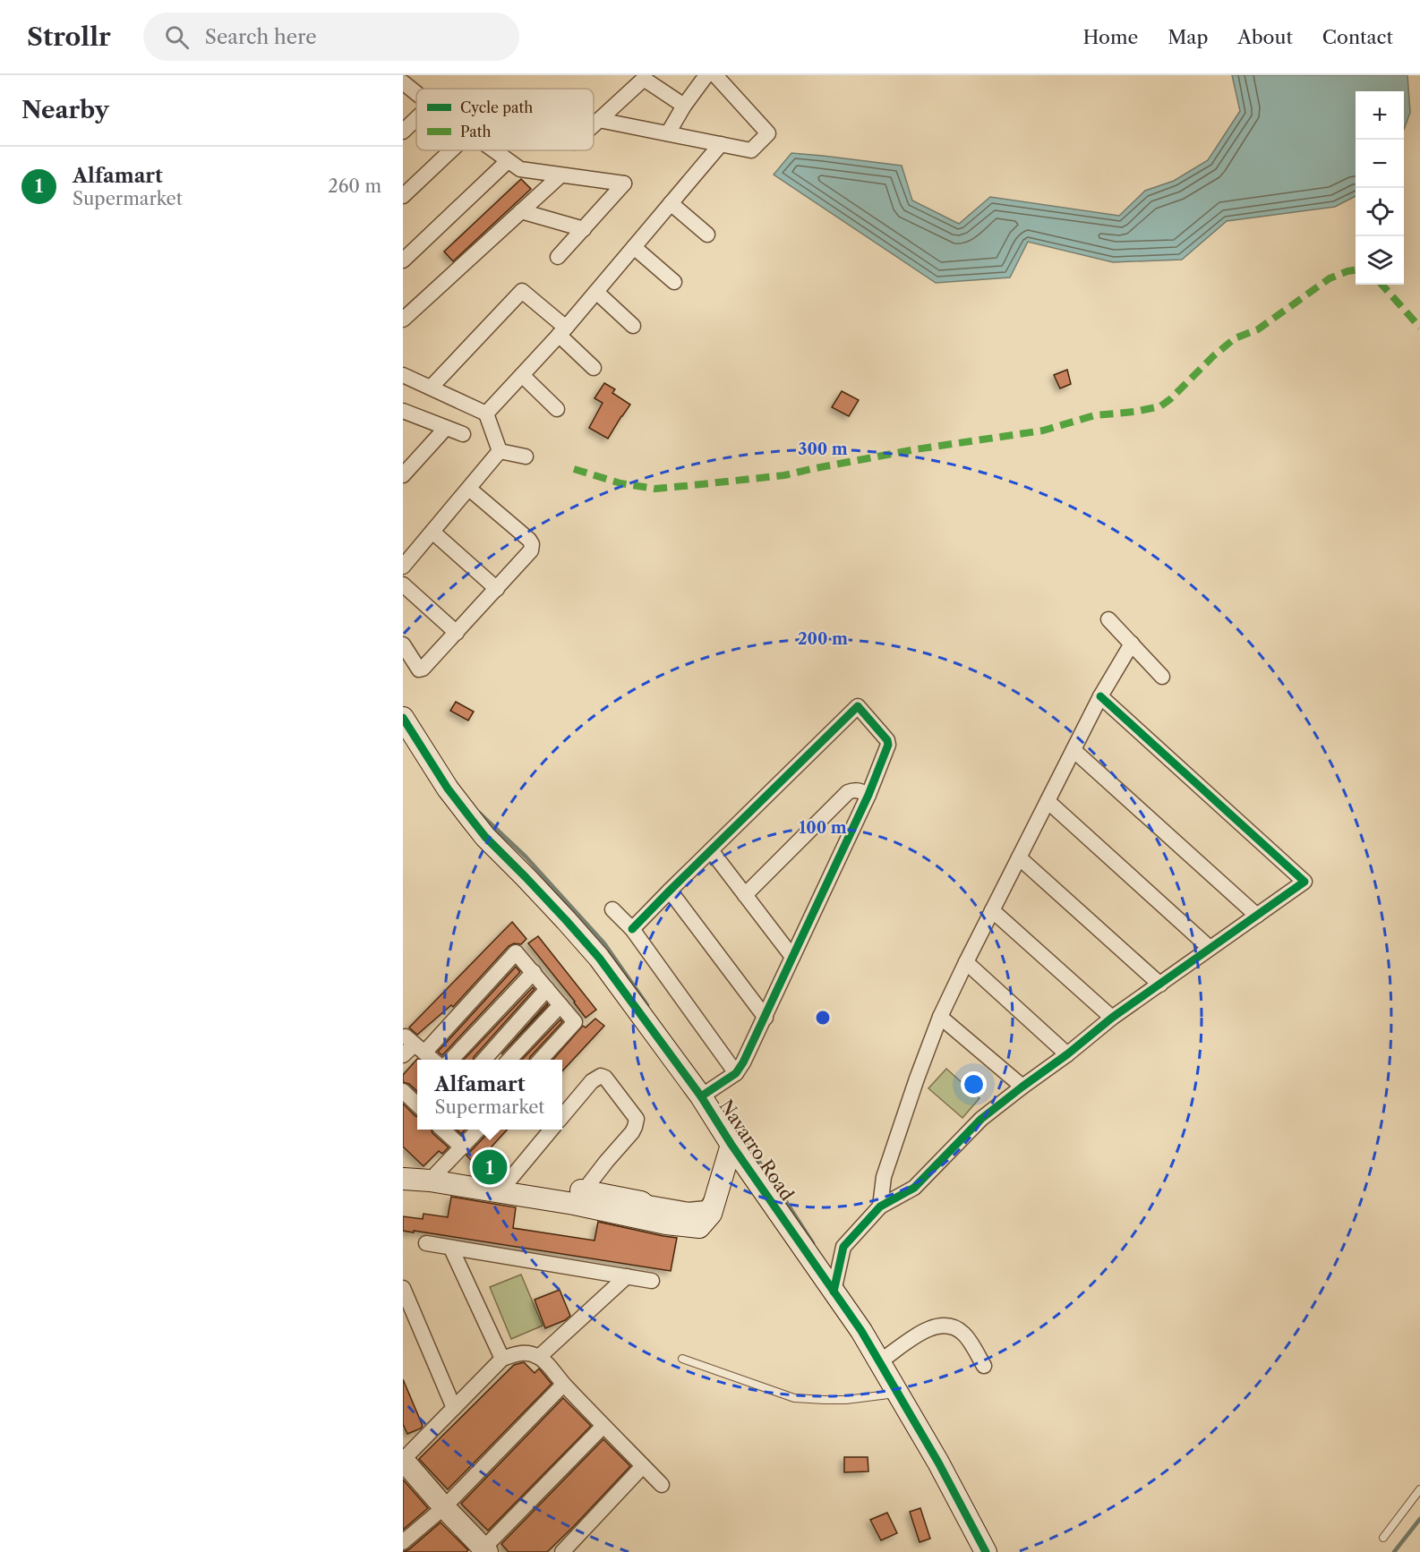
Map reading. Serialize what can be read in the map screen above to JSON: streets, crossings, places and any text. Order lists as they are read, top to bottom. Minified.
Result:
{"streets":{"street":["Navarro Road"]},"legend":["Cycle path","Path"],"page":{"header":"Strollr","search":"Search here","nav":["Home","Map","About","Contact"],"heading":"Nearby","map_buttons":["+","−"],"list":[{"mark":"1","name":"Alfamart","note":"Supermarket","value":"260 m"}],"popup":["Alfamart","Supermarket"],"pins":"1"},"rings":["300 m","200 m","100 m"]}
